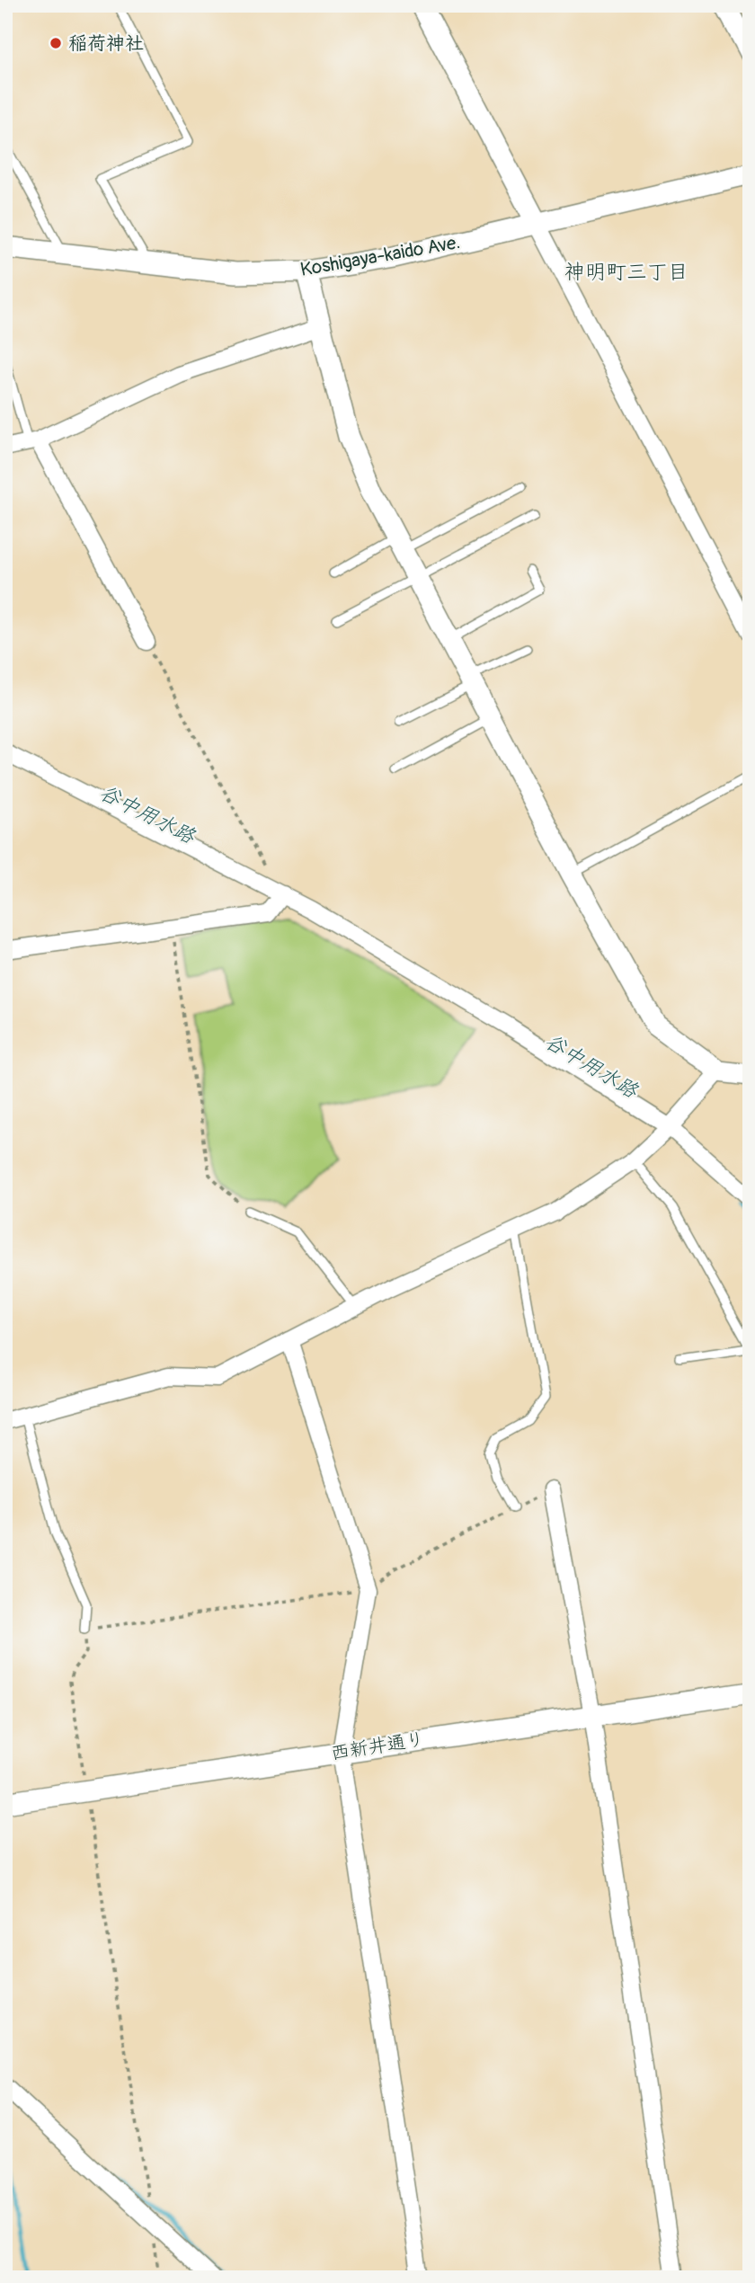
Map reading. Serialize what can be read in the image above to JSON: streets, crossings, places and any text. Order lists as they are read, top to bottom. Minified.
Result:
{"streets":{"street":["Koshigaya-kaido Ave.","西新井通り"]},"districts":["神明町三丁目"],"water":["谷中用水路"],"places":["稲荷神社"]}
